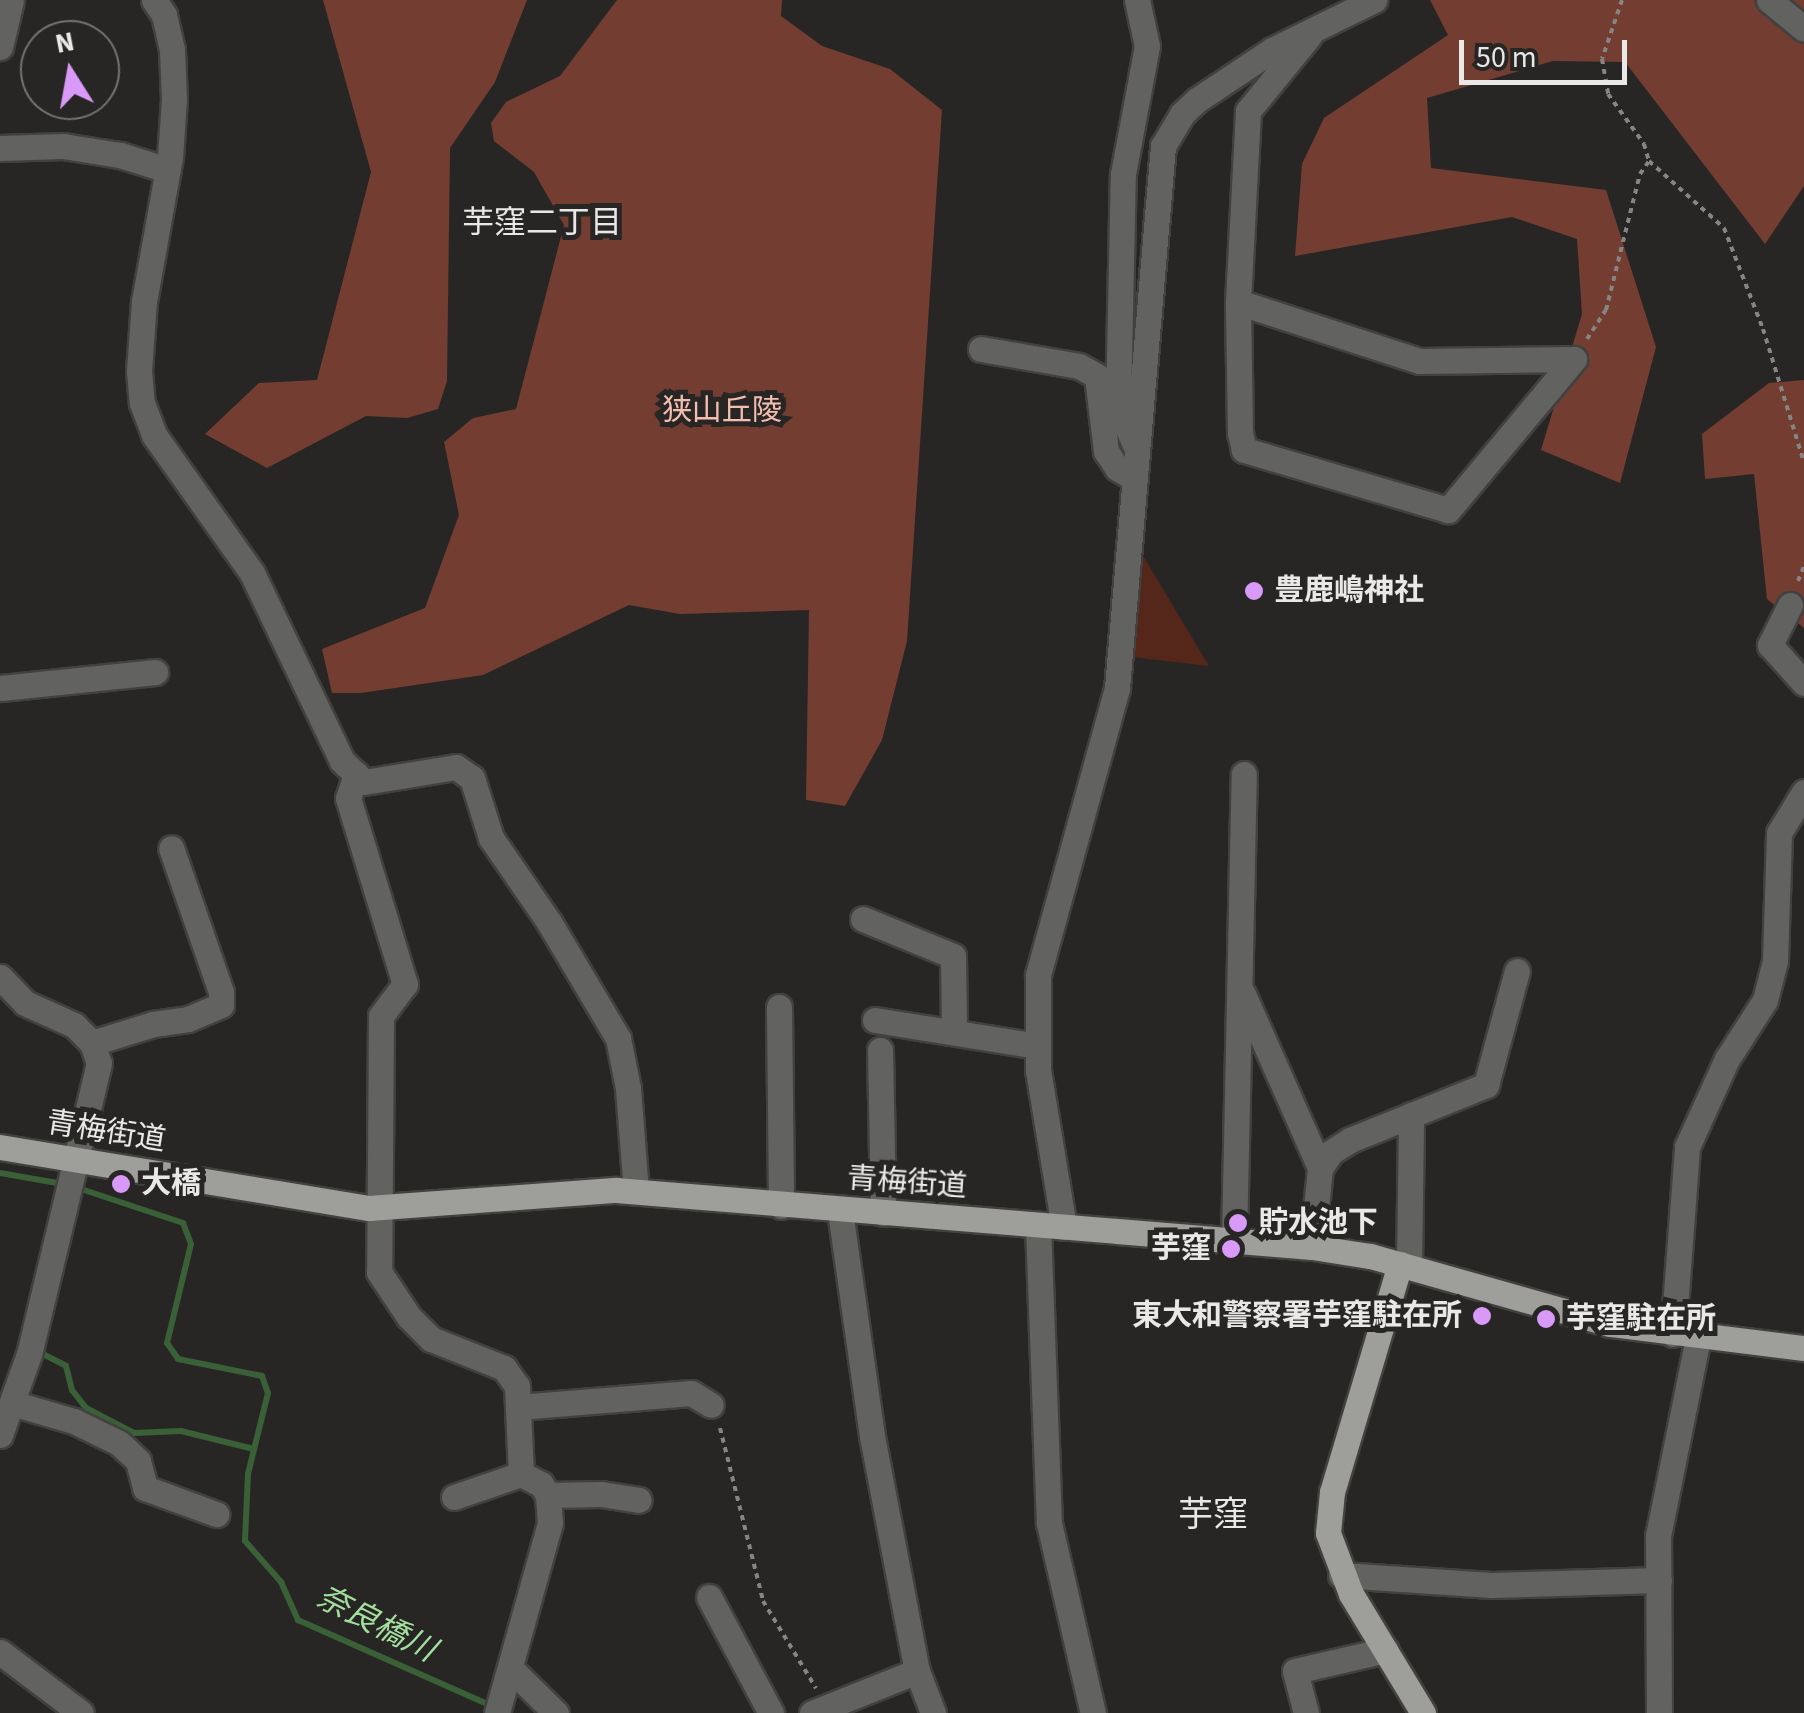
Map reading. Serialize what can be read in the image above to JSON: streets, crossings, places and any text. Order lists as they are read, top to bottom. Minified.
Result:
{"streets":{"main road":["青梅街道"]},"districts":["芋窪二丁目","芋窪"],"water":["奈良橋川"],"parks":["狭山丘陵"],"places":["豊鹿嶋神社","大橋","貯水池下","芋窪","東大和警察署芋窪駐在所","芋窪駐在所"],"scale_bar":"50 m","north":"top"}
